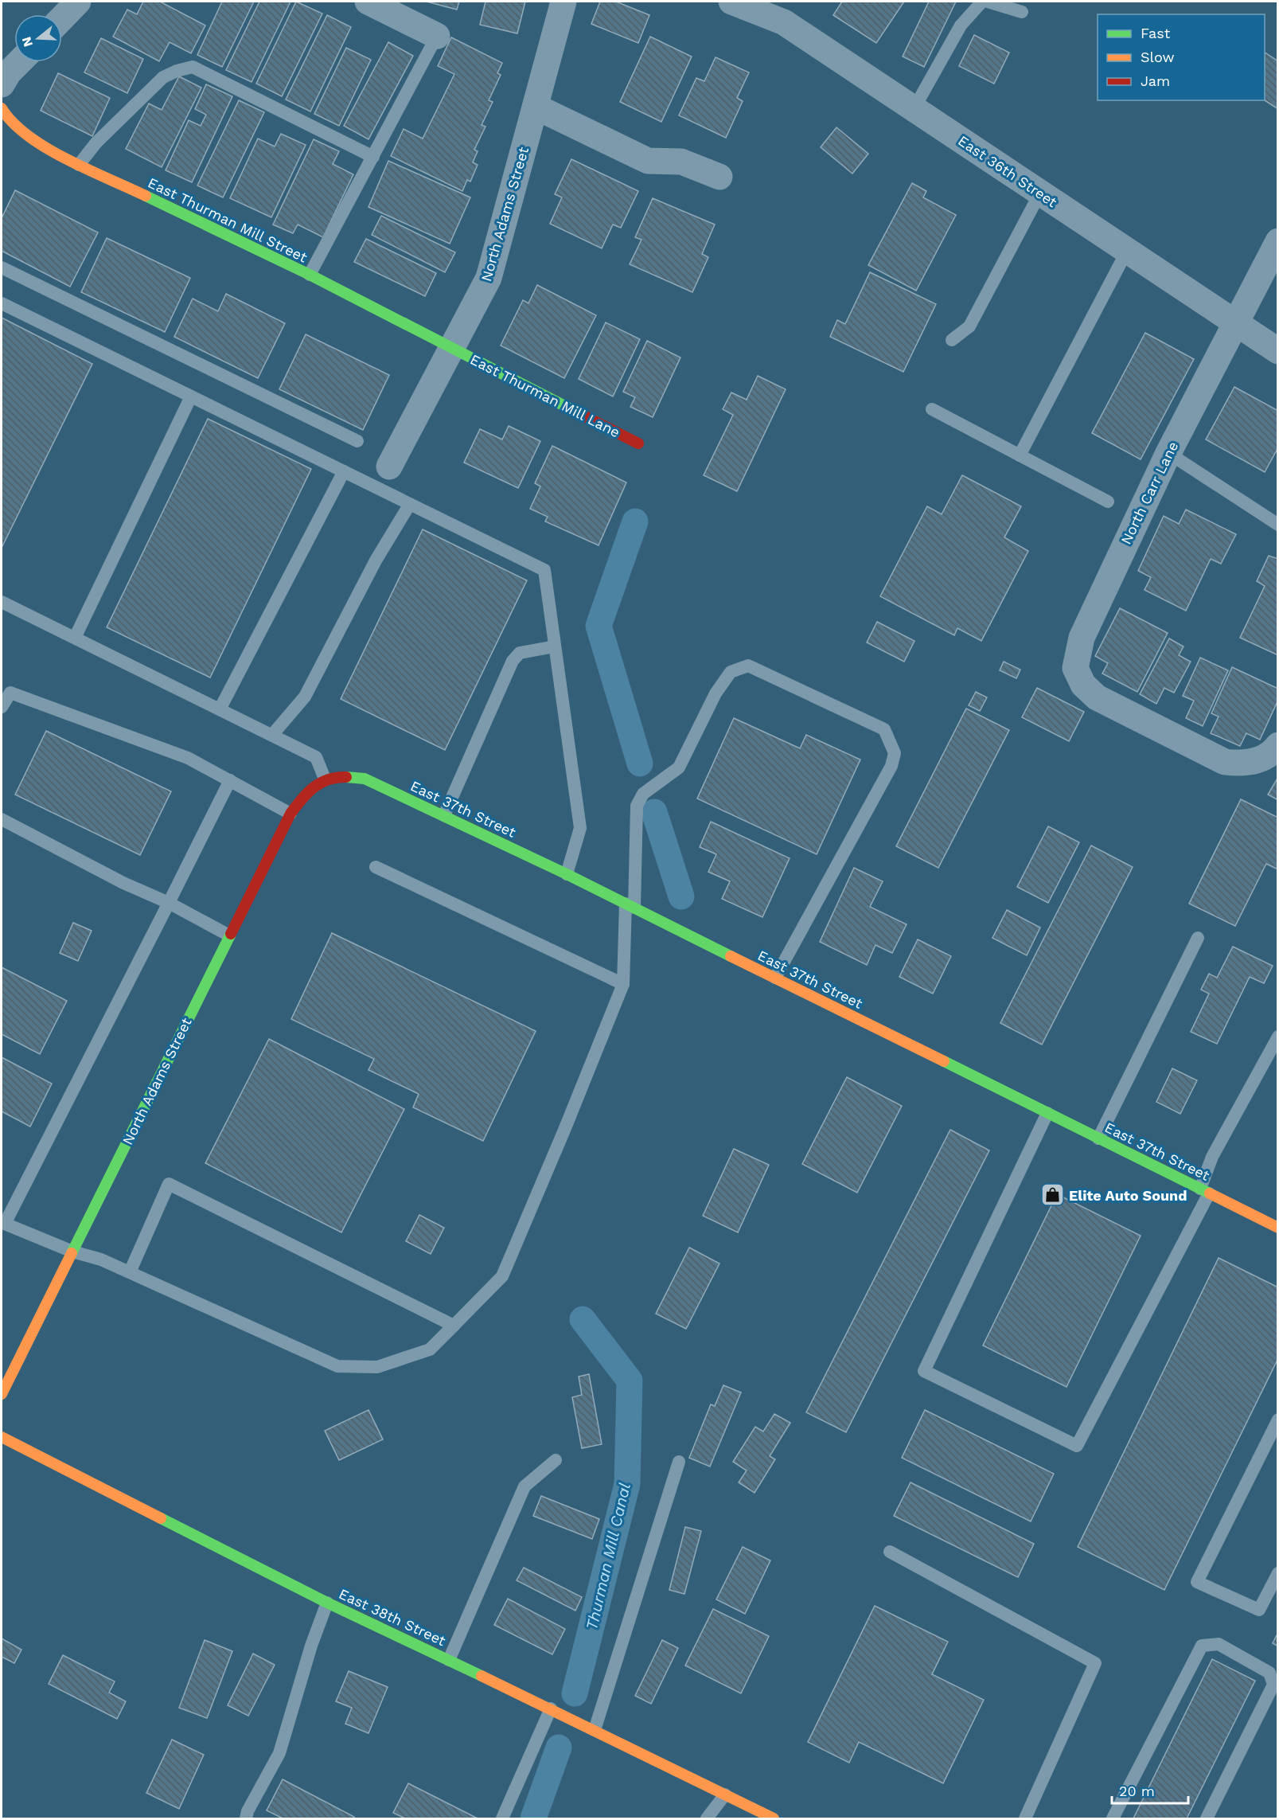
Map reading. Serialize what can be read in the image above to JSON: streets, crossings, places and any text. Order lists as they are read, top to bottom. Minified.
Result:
{"streets":{"street":["East 36th Street","North Adams Street","East Thurman Mill Street","East Thurman Mill Lane","North Carr Lane","East 37th Street","East 38th Street"]},"crossings":[["East 36th Street","North Carr Lane"],["North Adams Street","East Thurman Mill Street"],["North Adams Street","East Thurman Mill Lane"],["North Adams Street","East 37th Street"],["East Thurman Mill Street","East Thurman Mill Lane"]],"water":["Thurman Mill Canal"],"places":{"shop":["Elite Auto Sound"]},"legend":["Fast","Slow","Jam"],"scale_bar":"20 m","north":"left"}
